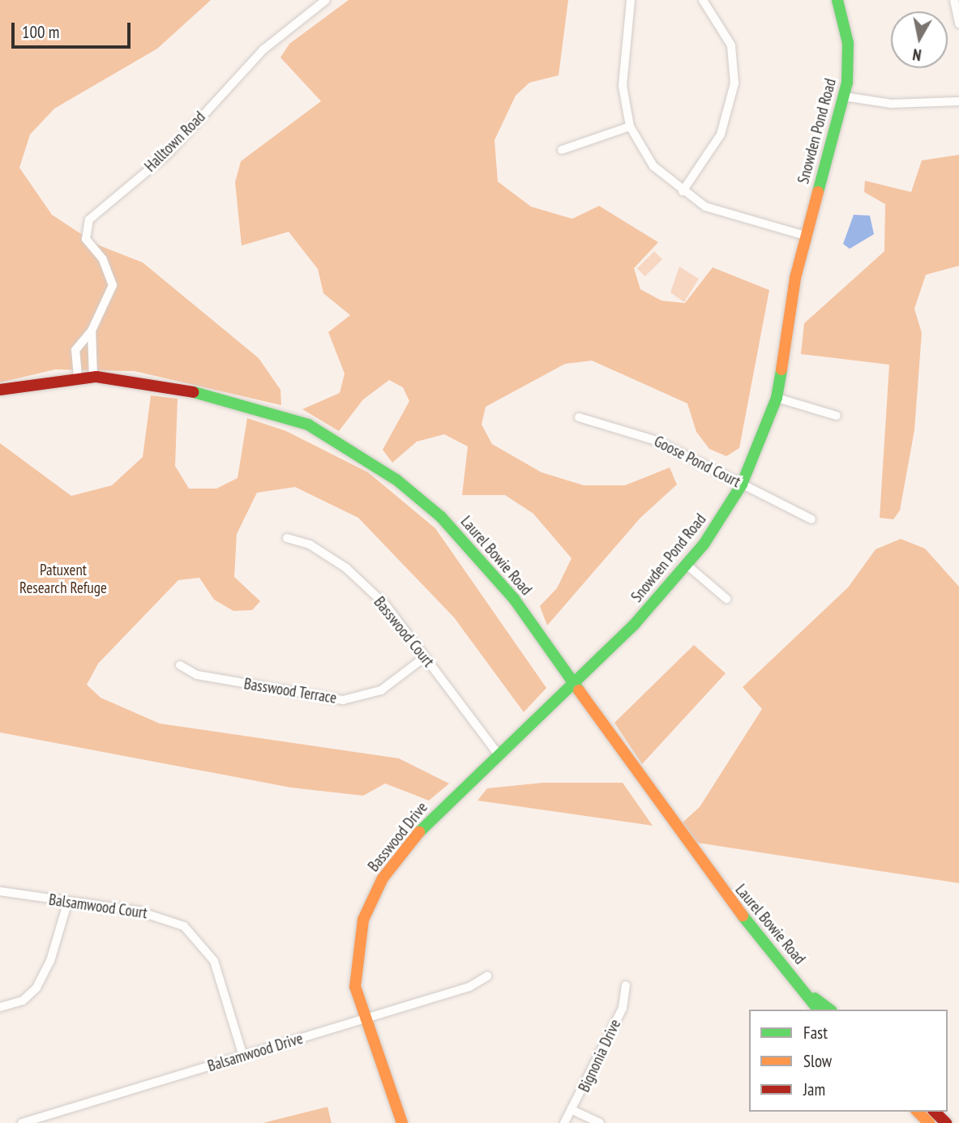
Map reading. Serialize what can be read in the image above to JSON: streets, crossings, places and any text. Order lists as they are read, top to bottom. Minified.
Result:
{"streets":{"street":["Snowden Pond Road","Halltown Road","Goose Pond Court","Laurel Bowie Road","Basswood Court","Basswood Terrace","Basswood Drive","Balsamwood Court","Balsamwood Drive","Bignonia Drive"]},"crossings":[["Snowden Pond Road","Goose Pond Court"],["Snowden Pond Road","Laurel Bowie Road"],["Snowden Pond Road","Basswood Drive"],["Halltown Road","Laurel Bowie Road"],["Laurel Bowie Road","Basswood Drive"],["Basswood Court","Basswood Terrace"],["Basswood Court","Basswood Drive"],["Basswood Drive","Balsamwood Drive"],["Balsamwood Court","Balsamwood Drive"]],"parks":["Patuxent Research Refuge"],"legend":["Fast","Slow","Jam"],"scale_bar":"100 m","north":"bottom"}
